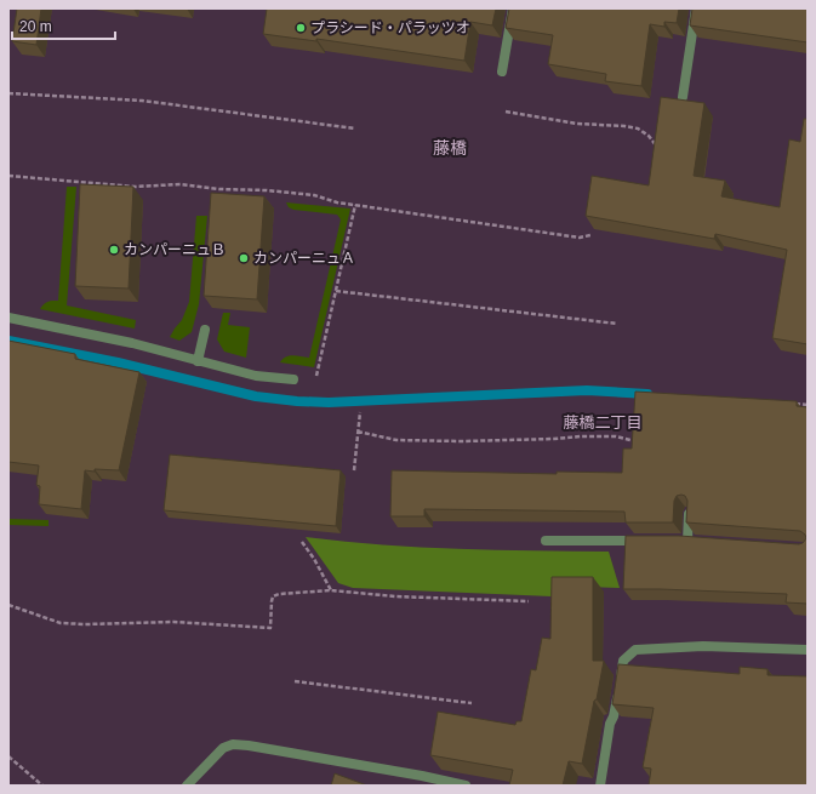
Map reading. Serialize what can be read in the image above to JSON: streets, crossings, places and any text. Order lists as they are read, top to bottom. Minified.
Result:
{"districts":["藤橋","藤橋二丁目"],"places":["プラシード・パラッツオ","カンパーニュＢ","カンパーニュＡ"],"scale_bar":"20 m"}
